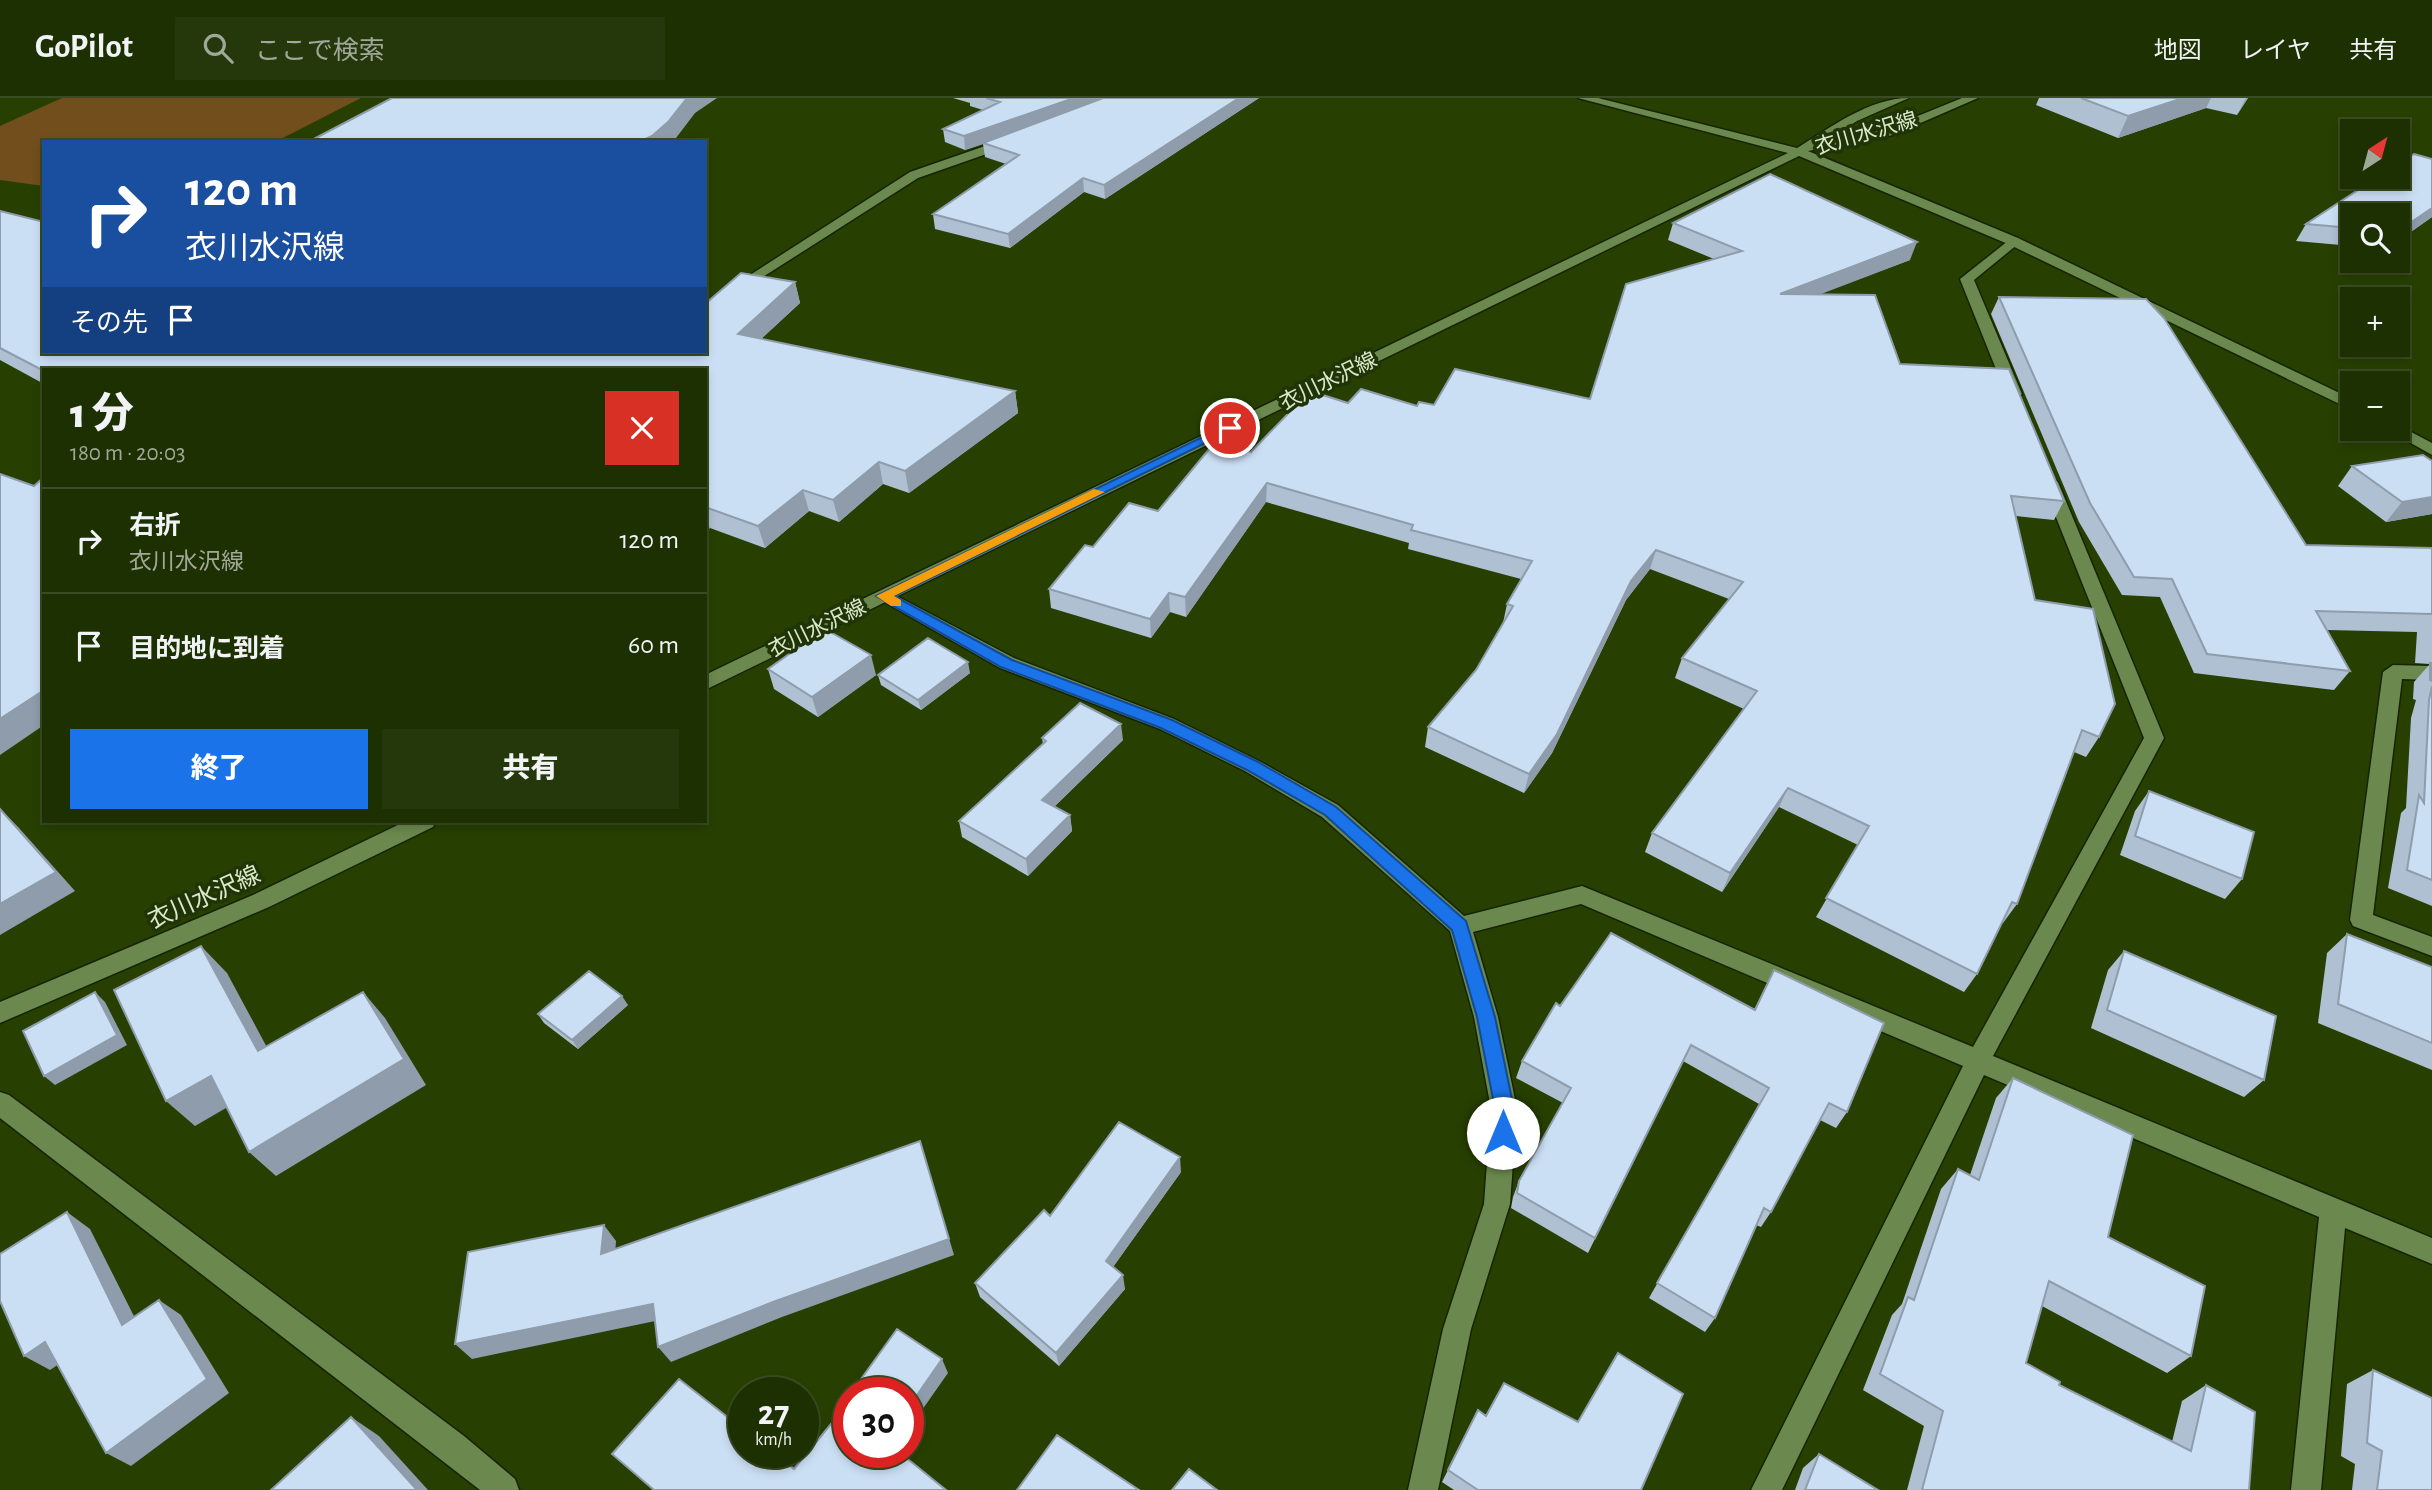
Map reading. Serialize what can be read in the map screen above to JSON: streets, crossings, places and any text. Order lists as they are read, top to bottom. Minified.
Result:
{"streets":{"street":["衣川水沢線"]},"north":"top right","page":{"header":"GoPilot","search":"ここで検索","nav":["地図","レイヤ","共有"],"map_buttons":["+","−"],"turn":["120 m","衣川水沢線"],"then":"その先","heading":["1 分","180 m · 20:03"],"list":[{"name":"右折","note":"衣川水沢線","value":"120 m"},{"name":"目的地に到着","value":"60 m"}],"buttons":["終了","共有"],"speed":"27 km/h","limit":"30"}}
